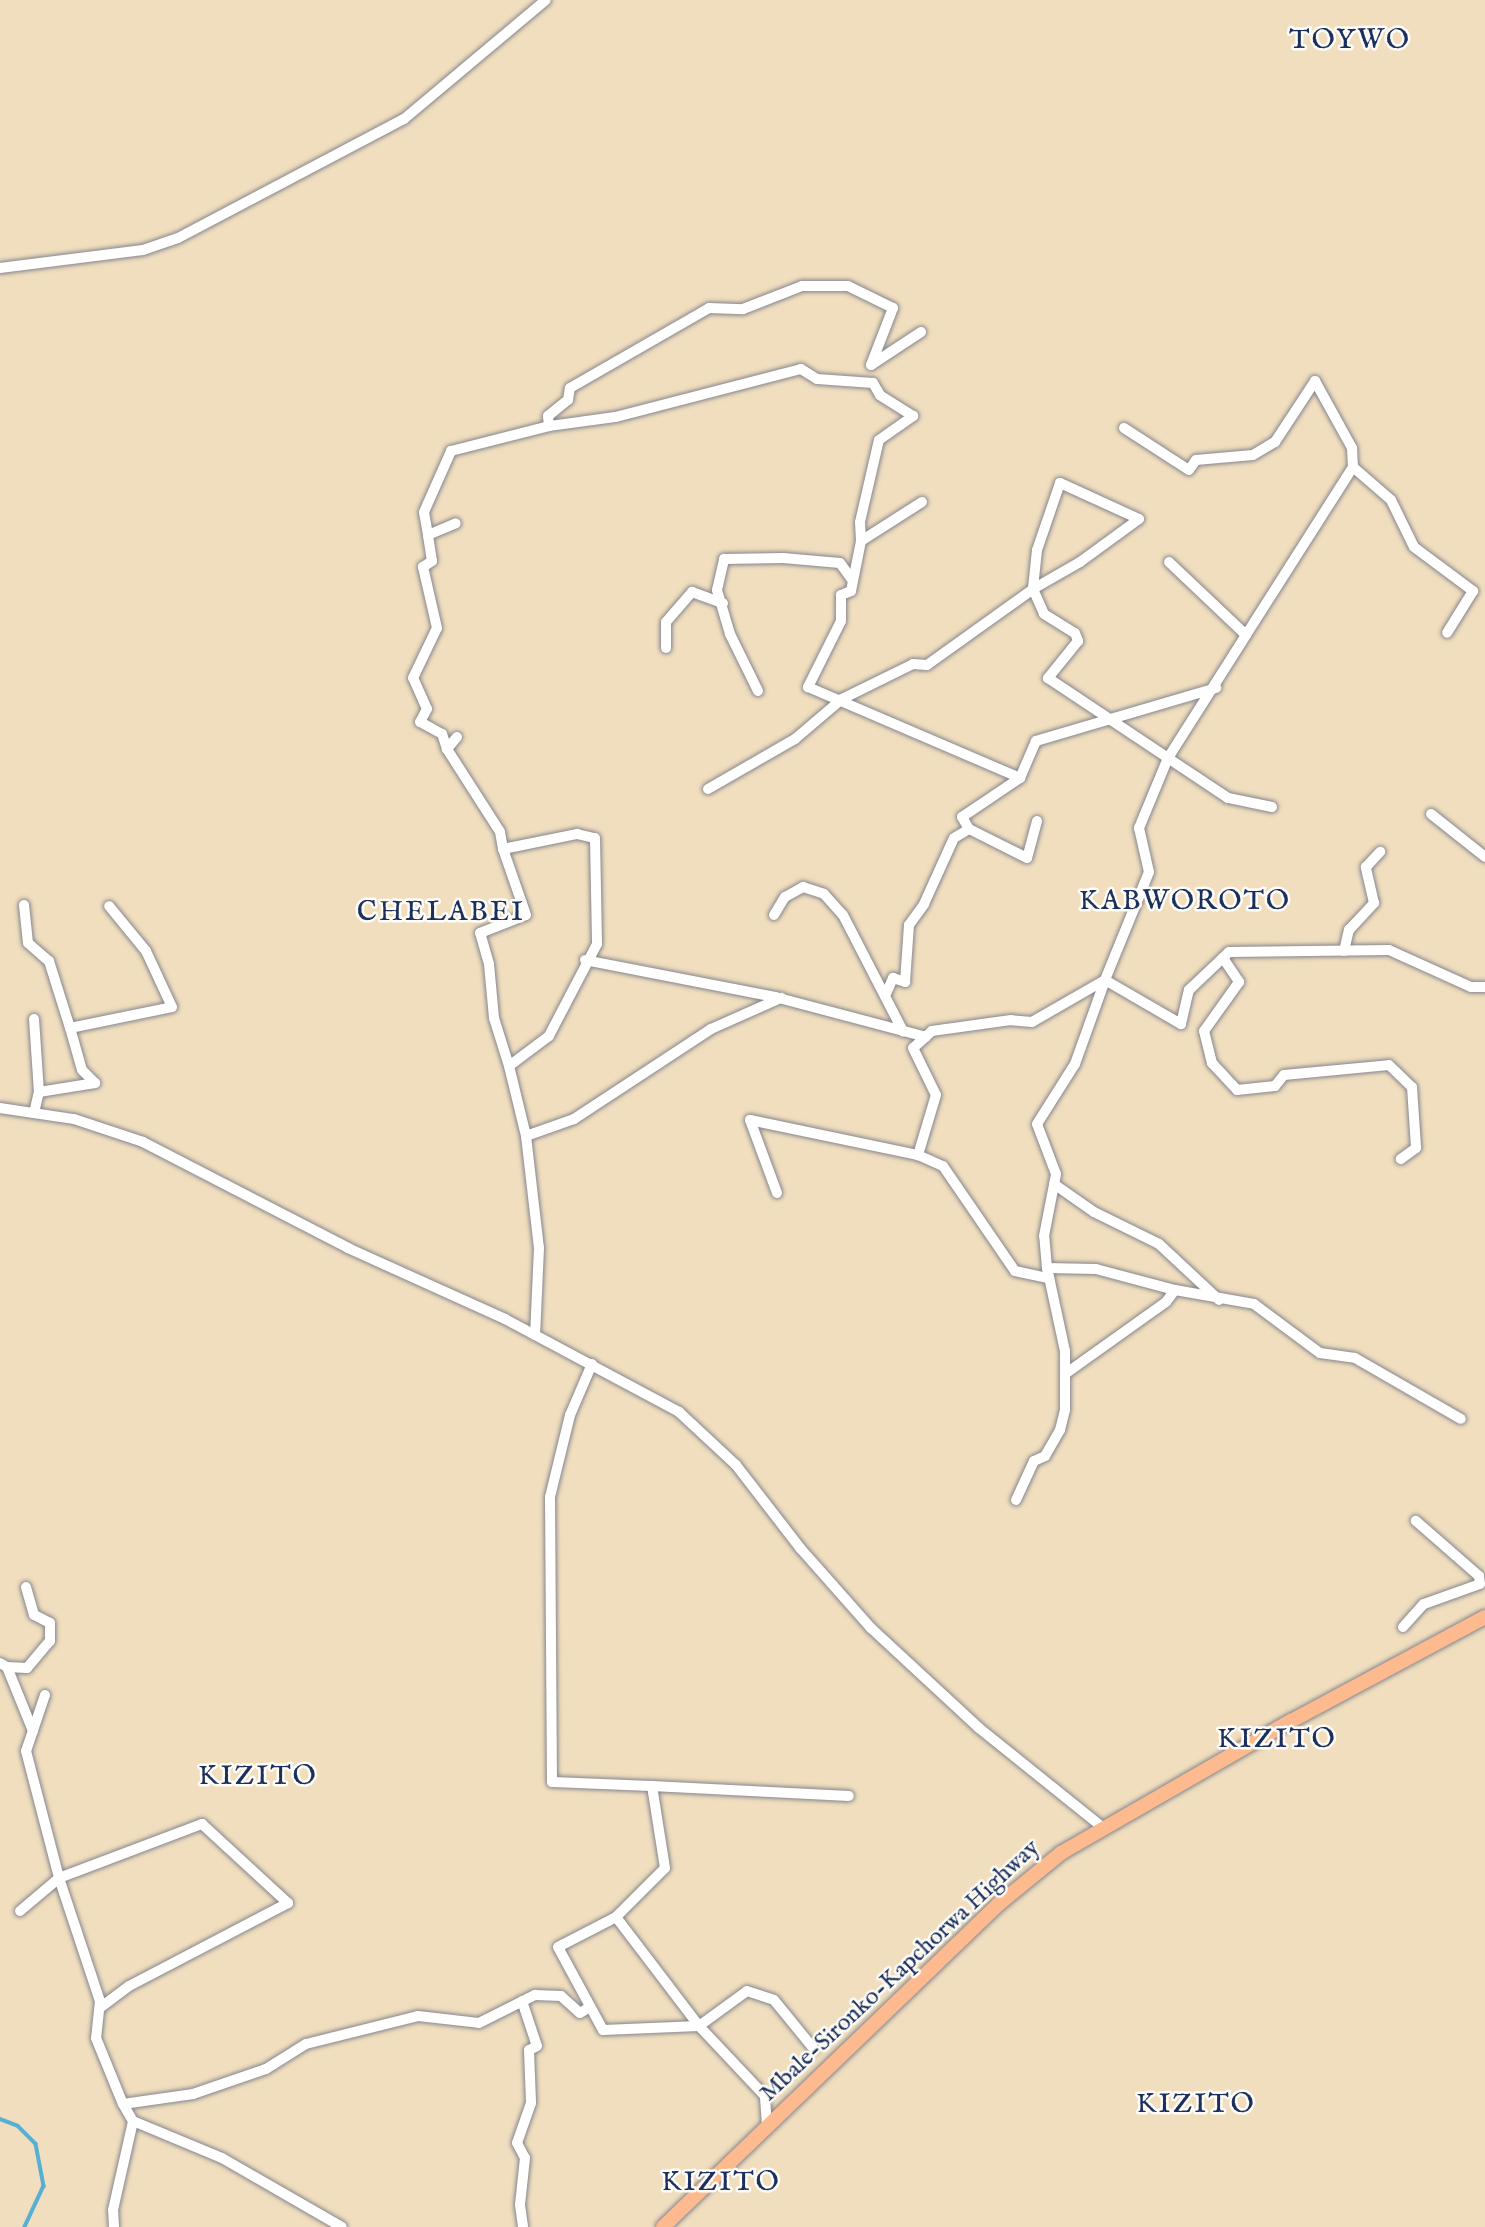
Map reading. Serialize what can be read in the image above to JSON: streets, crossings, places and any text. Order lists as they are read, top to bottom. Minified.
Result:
{"streets":{"main road":["Mbale-Sironko-Kapchorwa Highway"]},"districts":["TOYWO","KABWOROTO","CHELABEI","KIZITO","KIZITO","KIZITO","KIZITO"]}
